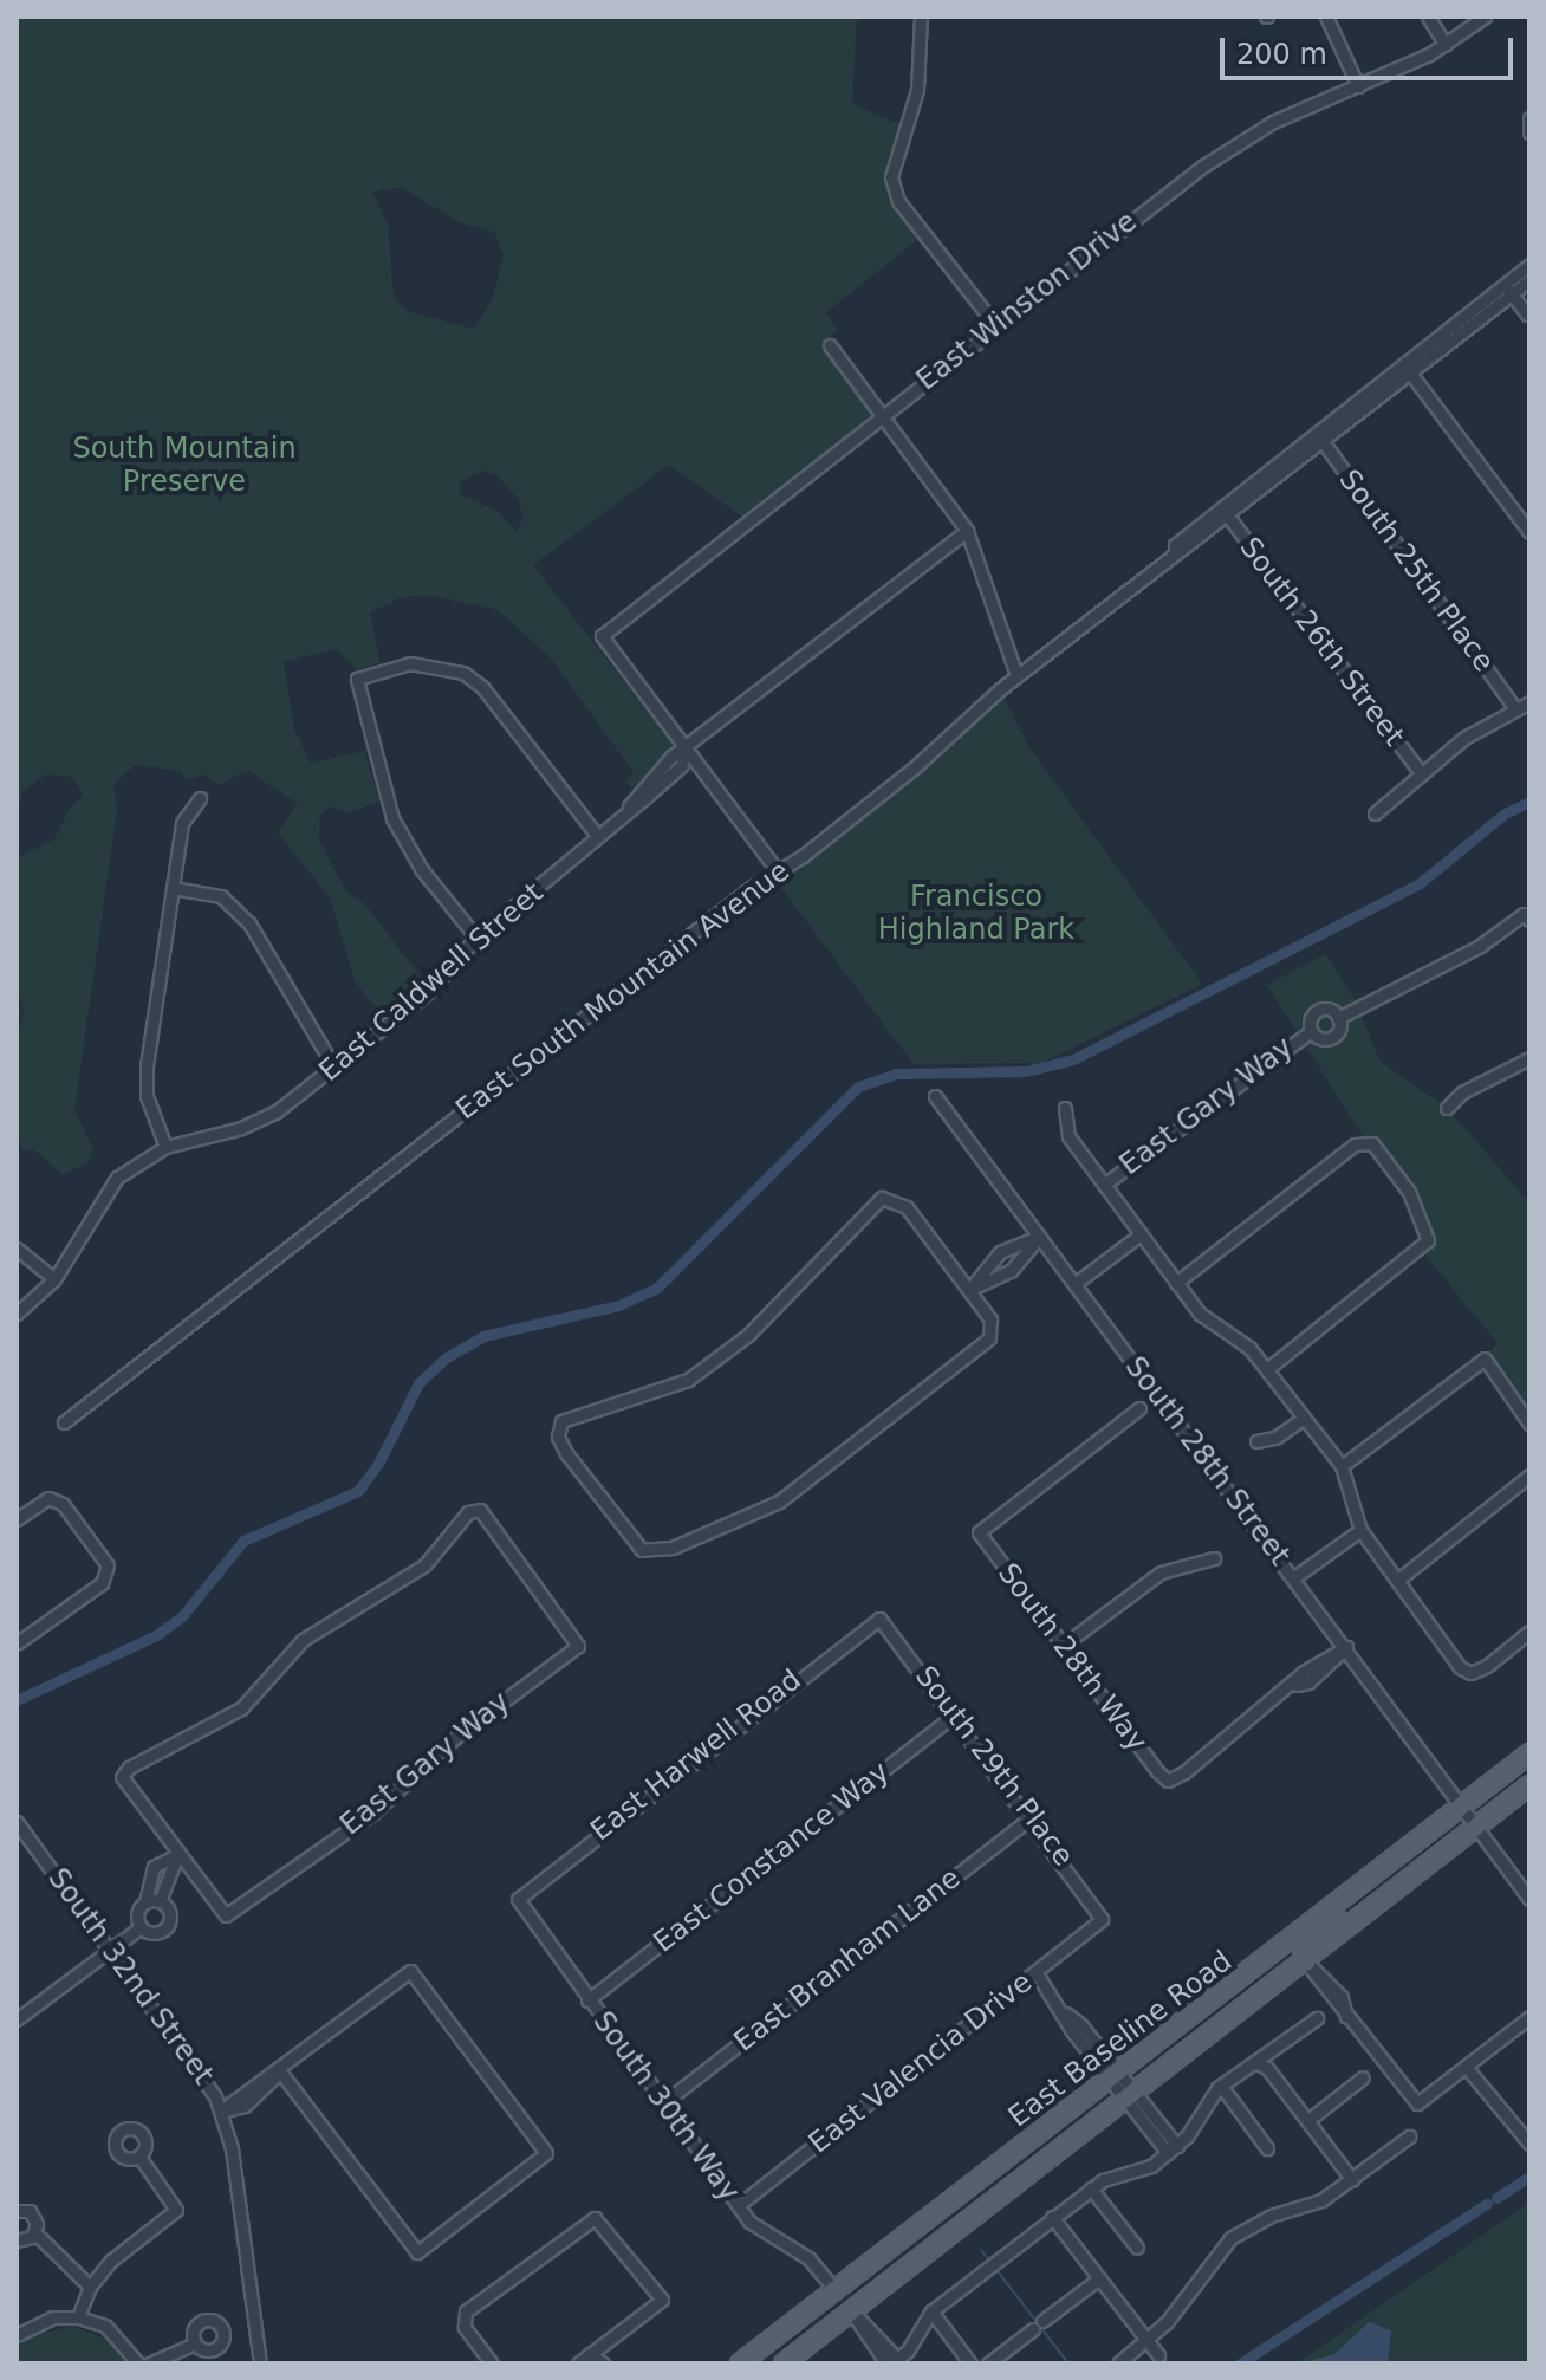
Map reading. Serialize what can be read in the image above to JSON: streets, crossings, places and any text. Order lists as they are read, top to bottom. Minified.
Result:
{"streets":{"main road":["East Baseline Road"],"street":["East Winston Drive","South 25th Place","South 26th Street","East Caldwell Street","East South Mountain Avenue","East Gary Way","South 28th Street","South 28th Way","East Harwell Road","South 29th Place","East Constance Way","East Branham Lane","South 32nd Street","East Valencia Drive","South 30th Way"]},"crossings":[["East Winston Drive","East Caldwell Street"],["South 25th Place","East South Mountain Avenue"],["South 26th Street","East South Mountain Avenue"],["South 28th Street","South 28th Way"],["South 28th Street","East Baseline Road"],["East Harwell Road","South 29th Place"],["East Harwell Road","South 30th Way"],["South 29th Place","East Constance Way"],["South 29th Place","East Branham Lane"],["South 29th Place","East Valencia Drive"],["East Constance Way","South 30th Way"],["East Branham Lane","South 30th Way"],["East Baseline Road","South 30th Way"],["East Valencia Drive","South 30th Way"]],"parks":["South Mountain Preserve","Francisco Highland Park"],"scale_bar":"200 m"}
